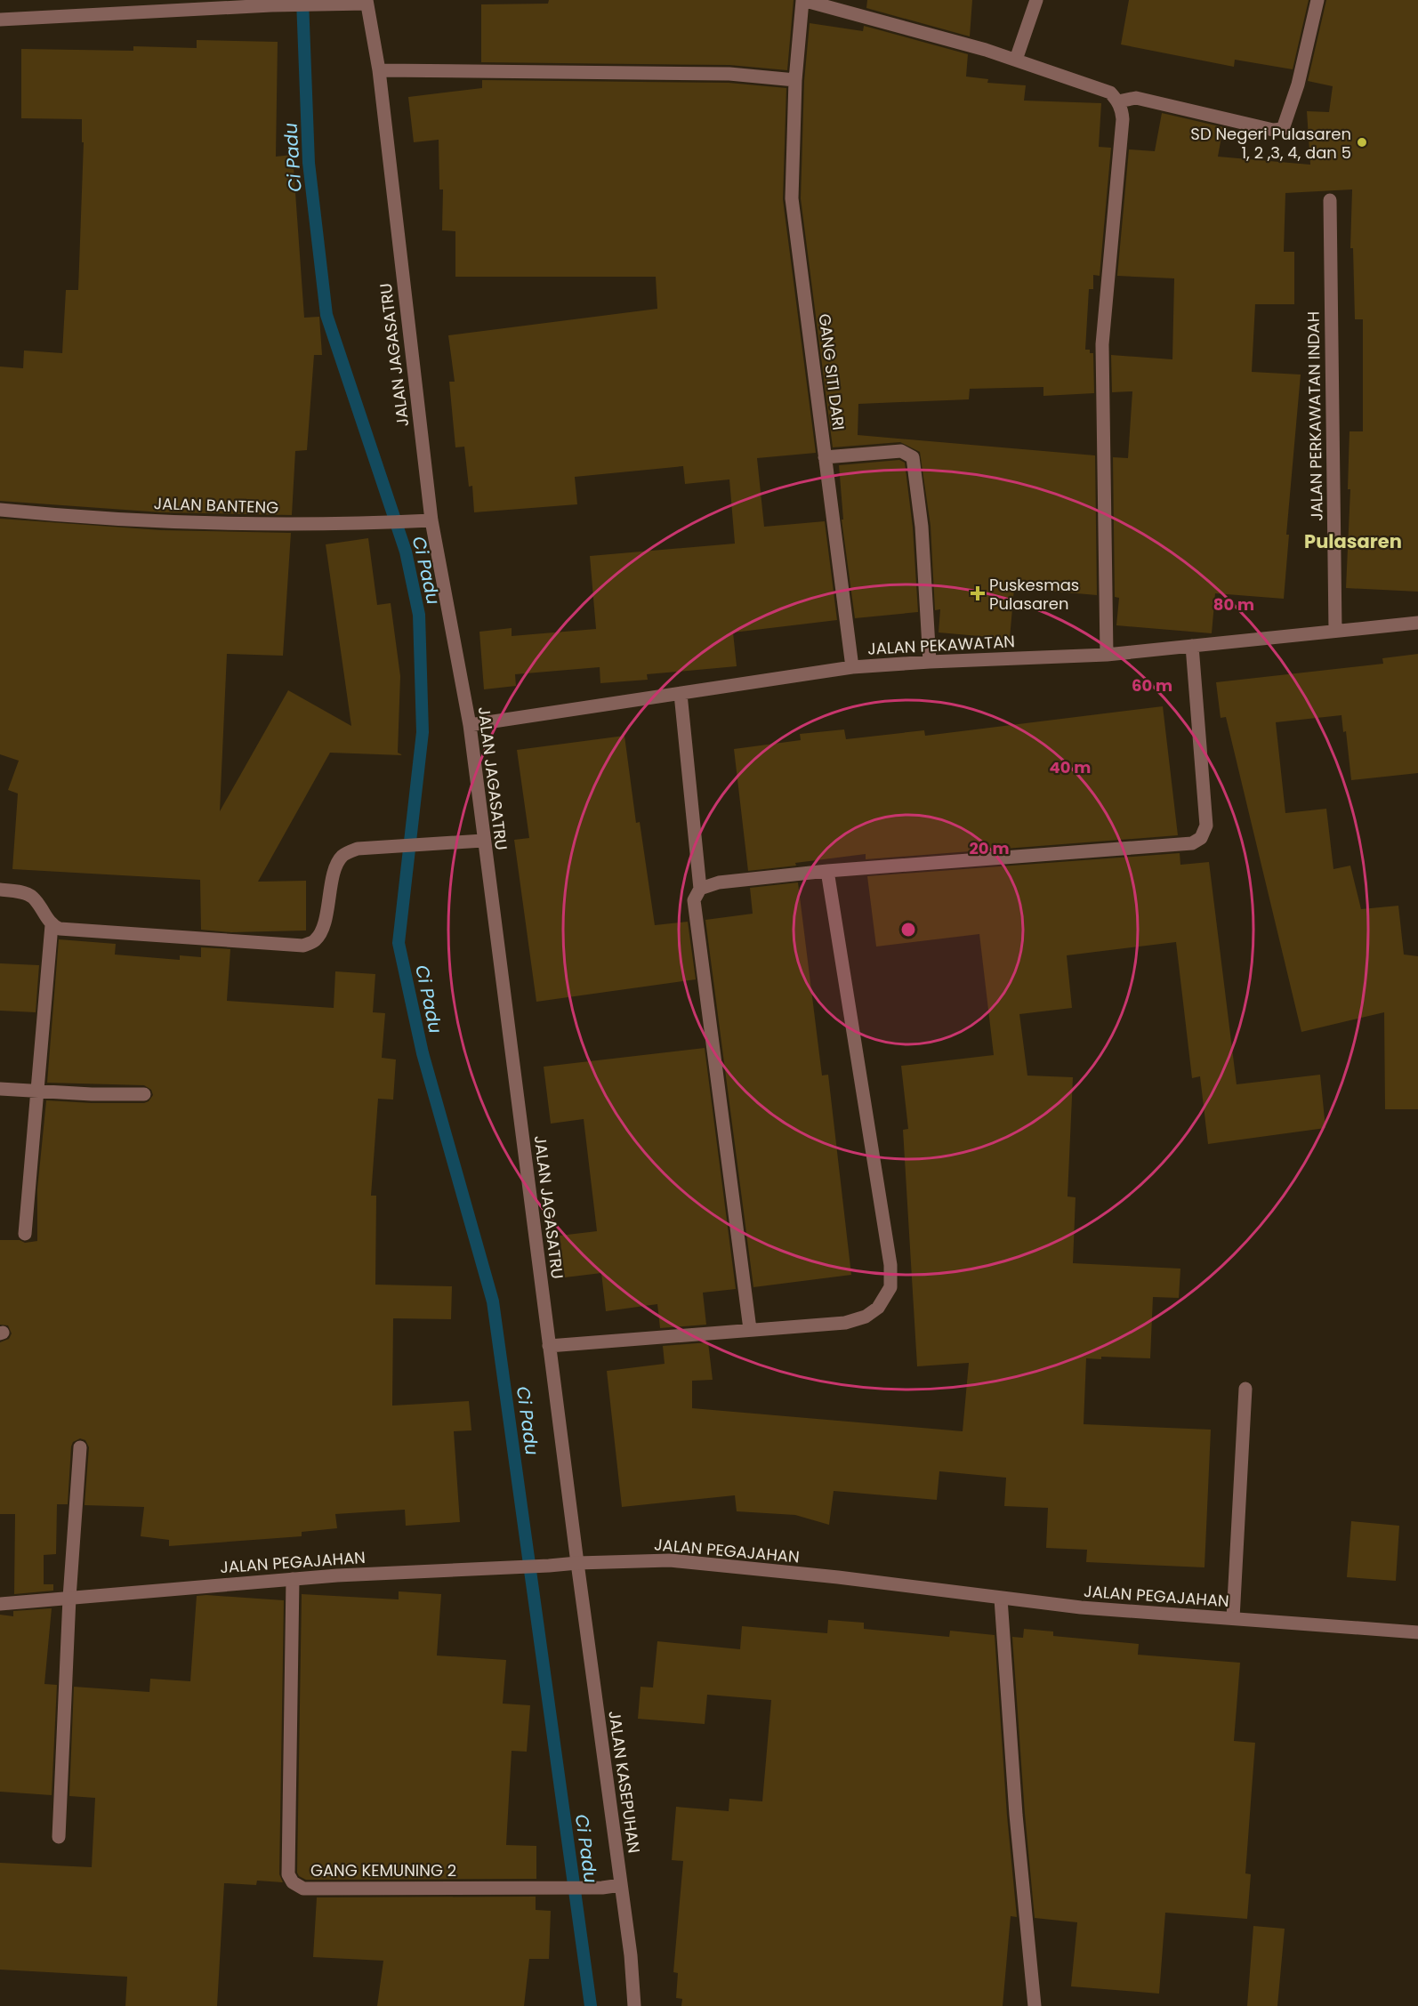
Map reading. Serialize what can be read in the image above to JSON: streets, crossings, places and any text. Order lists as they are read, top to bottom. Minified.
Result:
{"streets":{"street":["JALAN JAGASATRU","GANG SITI DARI","JALAN PERKAWATAN INDAH","JALAN BANTENG","JALAN PEKAWATAN","JALAN PEGAJAHAN","JALAN KASEPUHAN","GANG KEMUNING 2"]},"crossings":[["JALAN JAGASATRU","JALAN BANTENG"],["JALAN JAGASATRU","JALAN PEKAWATAN"],["JALAN JAGASATRU","JALAN PEGAJAHAN"],["JALAN JAGASATRU","JALAN KASEPUHAN"],["GANG SITI DARI","JALAN PEKAWATAN"],["JALAN PERKAWATAN INDAH","JALAN PEKAWATAN"],["JALAN PEGAJAHAN","JALAN KASEPUHAN"],["JALAN PEGAJAHAN","GANG KEMUNING 2"],["JALAN KASEPUHAN","GANG KEMUNING 2"]],"districts":["Pulasaren"],"water":["Ci Padu"],"places":{"other":["SD Negeri Pulasaren 1, 2 ,3, 4, dan 5"],"health":["Puskesmas Pulasaren"]},"rings":["80 m","60 m","40 m","20 m"]}
